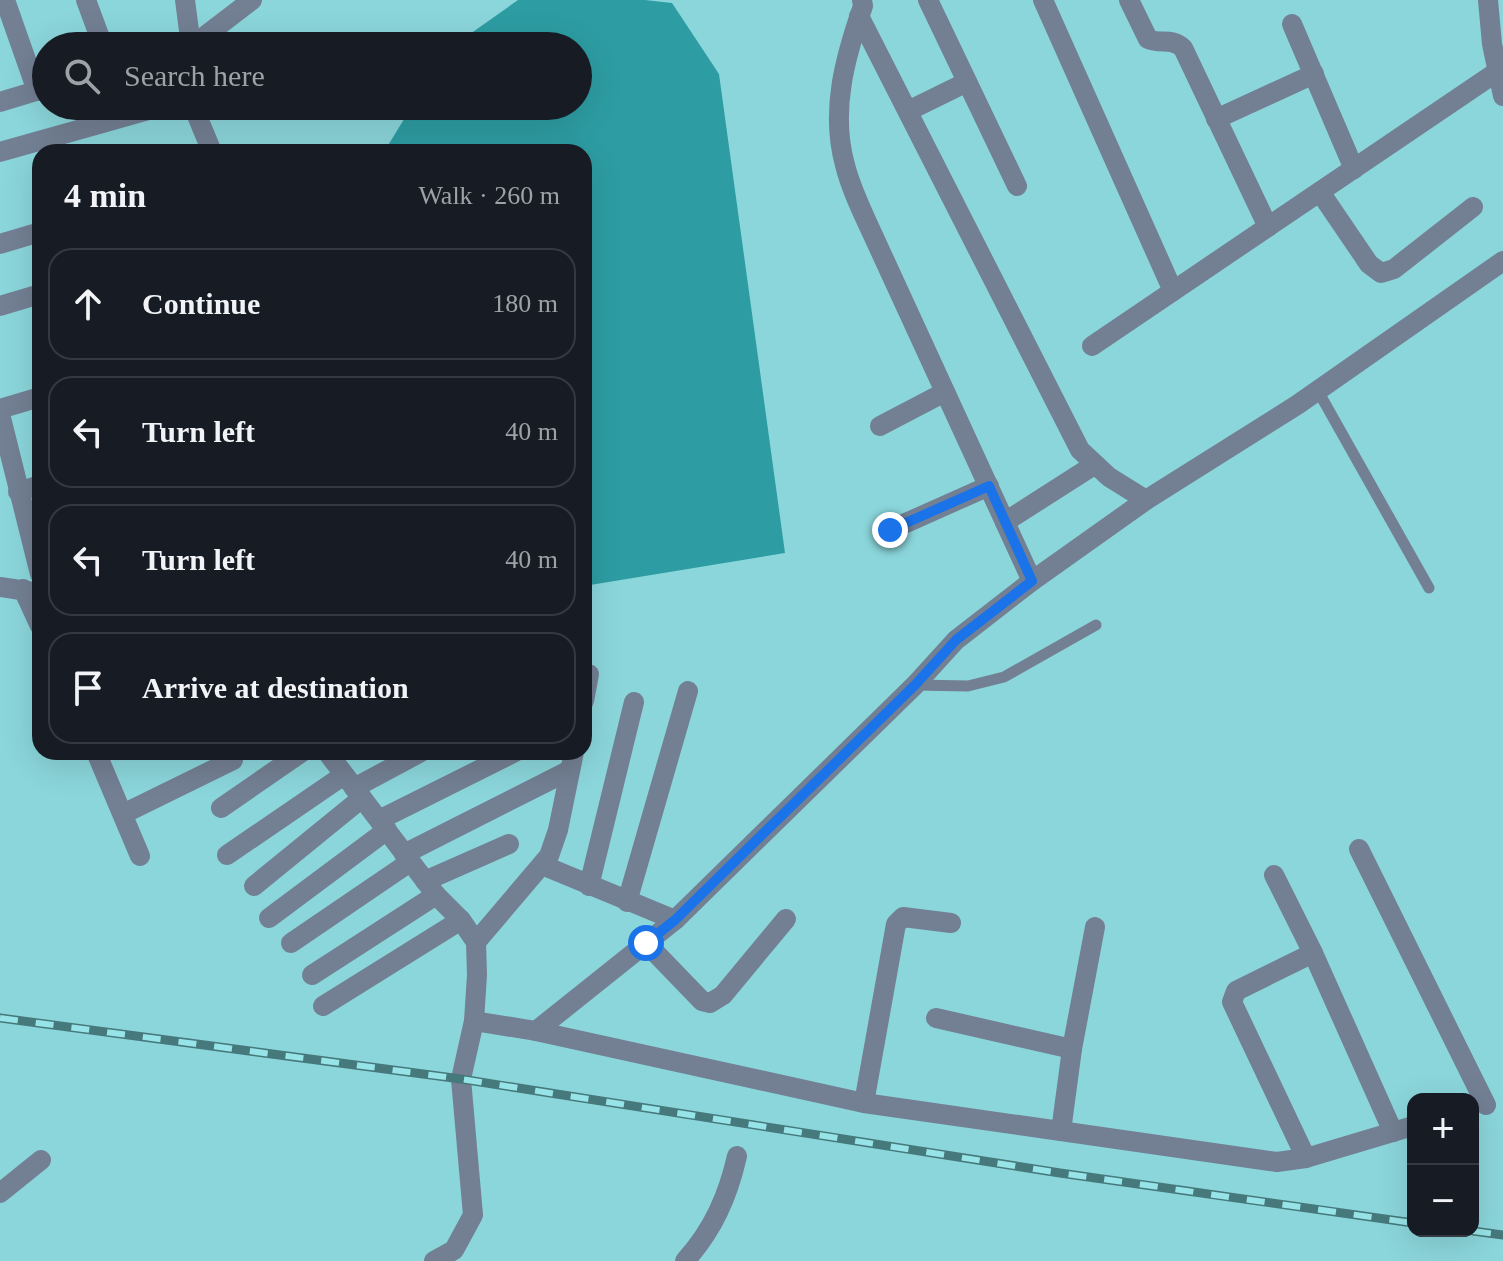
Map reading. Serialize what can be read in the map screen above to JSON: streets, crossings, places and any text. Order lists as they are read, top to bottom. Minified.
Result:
{"page":{"search":"Search here","heading":["4 min","Walk · 260 m"],"list":[["Continue","180 m"],["Turn left","40 m"],["Turn left","40 m"],"Arrive at destination"],"map_buttons":["+","−"]}}
